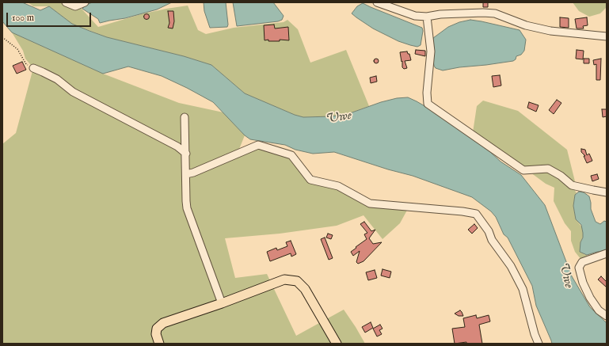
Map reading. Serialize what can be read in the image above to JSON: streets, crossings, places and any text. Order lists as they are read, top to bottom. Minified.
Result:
{"water":["Uwe"],"scale_bar":"100 m"}
